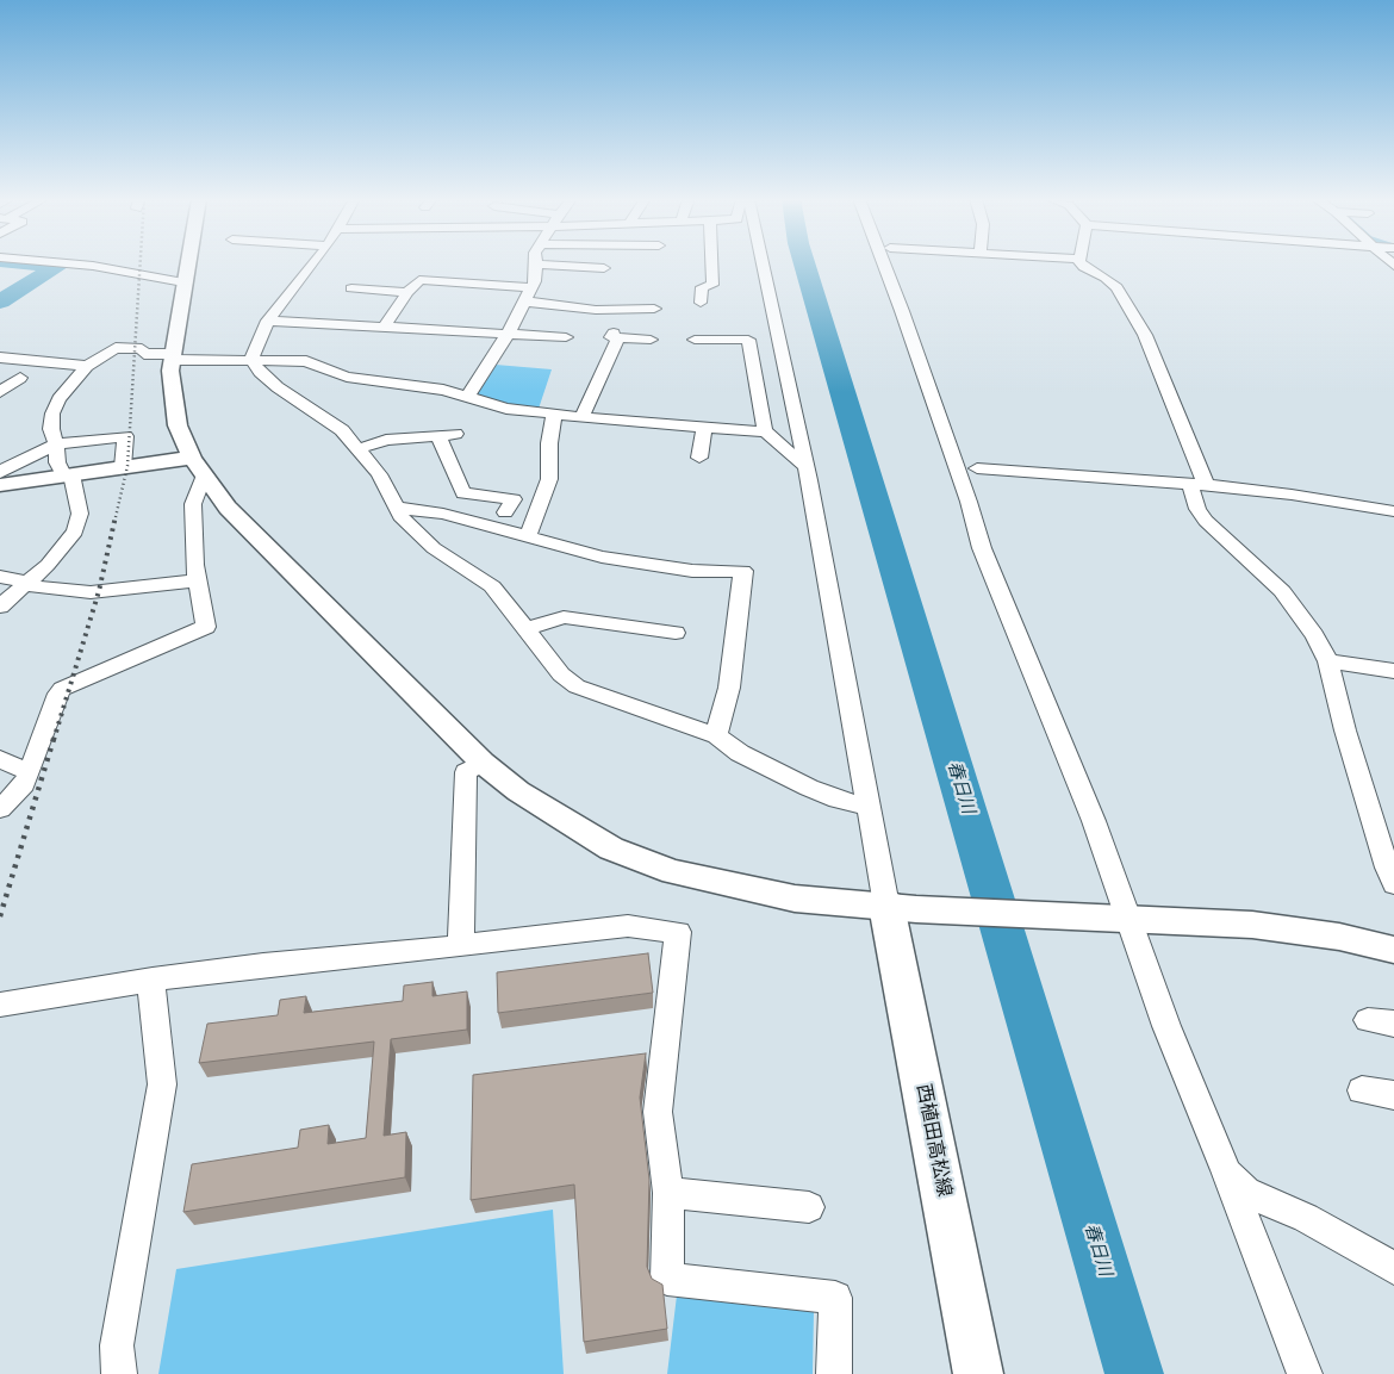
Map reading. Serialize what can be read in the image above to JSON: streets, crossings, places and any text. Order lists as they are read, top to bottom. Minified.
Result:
{"streets":{"main road":["西植田高松線"]},"water":["春日川"]}
